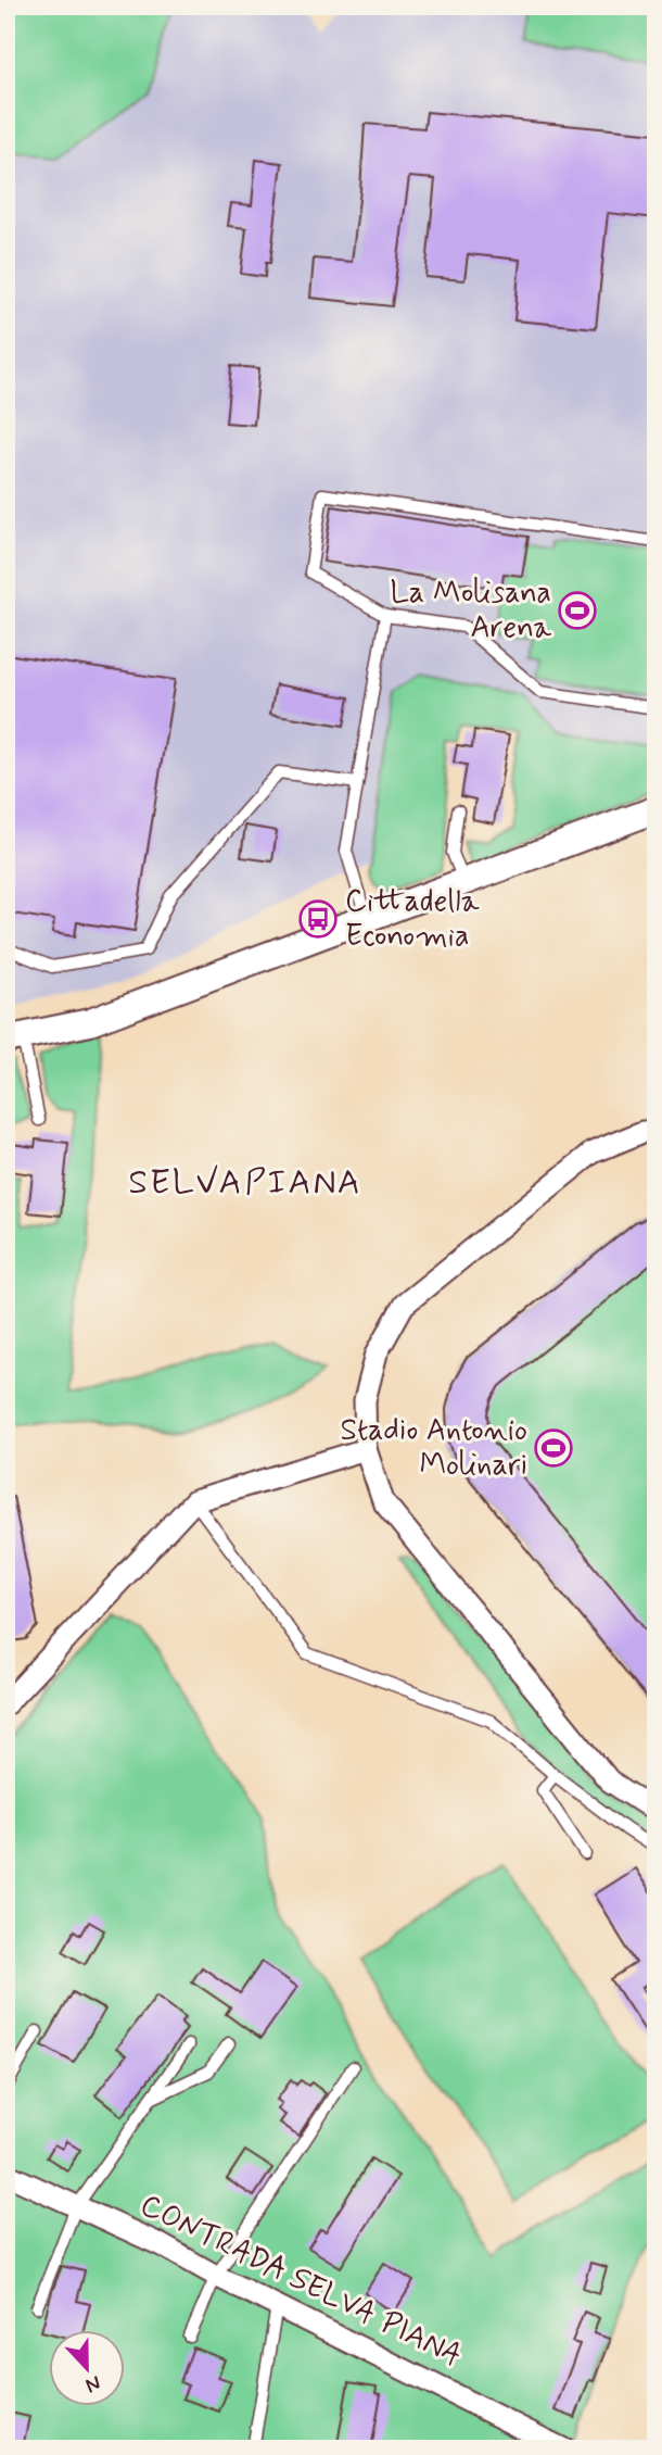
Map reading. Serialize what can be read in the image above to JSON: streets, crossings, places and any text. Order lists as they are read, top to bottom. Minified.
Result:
{"streets":{"street":["CONTRADA SELVA PIANA"]},"districts":["SELVAPIANA"],"places":{"sports":["La Molisana Arena","Stadio Antonio Molinari"],"bus stop":["Cittadella Economia"]},"north":"bottom"}
